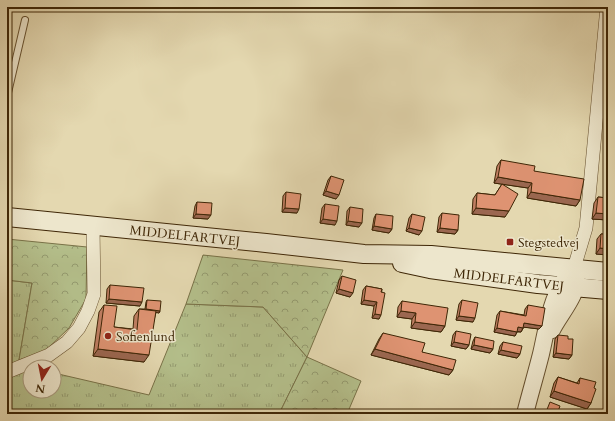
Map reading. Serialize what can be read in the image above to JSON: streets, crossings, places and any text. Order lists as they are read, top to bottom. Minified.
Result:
{"streets":{"main road":["MIDDELFARTVEJ"]},"places":{"transit":["Stegstedvej"],"other":["Sofienlund"]},"north":"bottom"}
